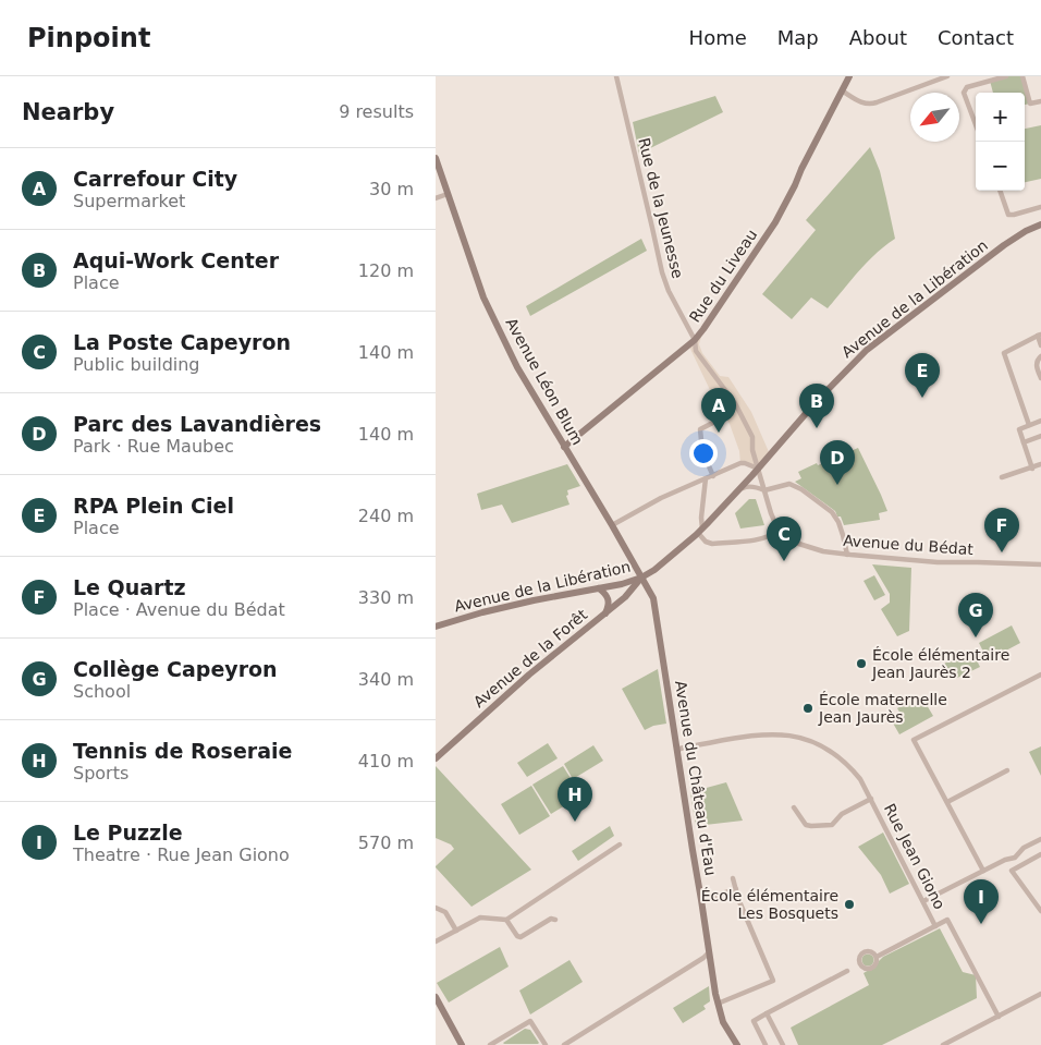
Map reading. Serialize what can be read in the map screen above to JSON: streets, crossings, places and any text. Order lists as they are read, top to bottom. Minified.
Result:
{"streets":{"street":["Rue de la Jeunesse","Rue du Liveau","Avenue de la Libération","Avenue Léon Blum","Avenue du Bédat","Avenue de la Forêt","Avenue du Château d'Eau","Rue Jean Giono"]},"crossings":[["Rue de la Jeunesse","Rue du Liveau"],["Rue de la Jeunesse","Avenue de la Libération"],["Rue de la Jeunesse","Avenue du Bédat"],["Rue du Liveau","Avenue Léon Blum"],["Avenue de la Libération","Avenue Léon Blum"],["Avenue de la Libération","Avenue de la Forêt"],["Avenue de la Libération","Avenue du Château d'Eau"],["Avenue Léon Blum","Avenue de la Forêt"],["Avenue Léon Blum","Avenue du Château d'Eau"],["Avenue de la Forêt","Avenue du Château d'Eau"],["Avenue du Château d'Eau","Rue Jean Giono"]],"places":["École élémentaire Jean Jaurès 2","École maternelle Jean Jaurès","École élémentaire Les Bosquets"],"north":"bottom left","page":{"header":"Pinpoint","nav":["Home","Map","About","Contact"],"heading":["Nearby","9 results"],"map_buttons":["+","−"],"list":[{"mark":"A","name":"Carrefour City","note":"Supermarket","value":"30 m"},{"mark":"B","name":"Aqui-Work Center","note":"Place","value":"120 m"},{"mark":"C","name":"La Poste Capeyron","note":"Public building","value":"140 m"},{"mark":"D","name":"Parc des Lavandières","note":"Park · Rue Maubec","value":"140 m"},{"mark":"E","name":"RPA Plein Ciel","note":"Place","value":"240 m"},{"mark":"F","name":"Le Quartz","note":"Place · Avenue du Bédat","value":"330 m"},{"mark":"G","name":"Collège Capeyron","note":"School","value":"340 m"},{"mark":"H","name":"Tennis de Roseraie","note":"Sports","value":"410 m"},{"mark":"I","name":"Le Puzzle","note":"Theatre · Rue Jean Giono","value":"570 m"}],"pins":["E","B","A","D","F","C","G","H","I"]}}
